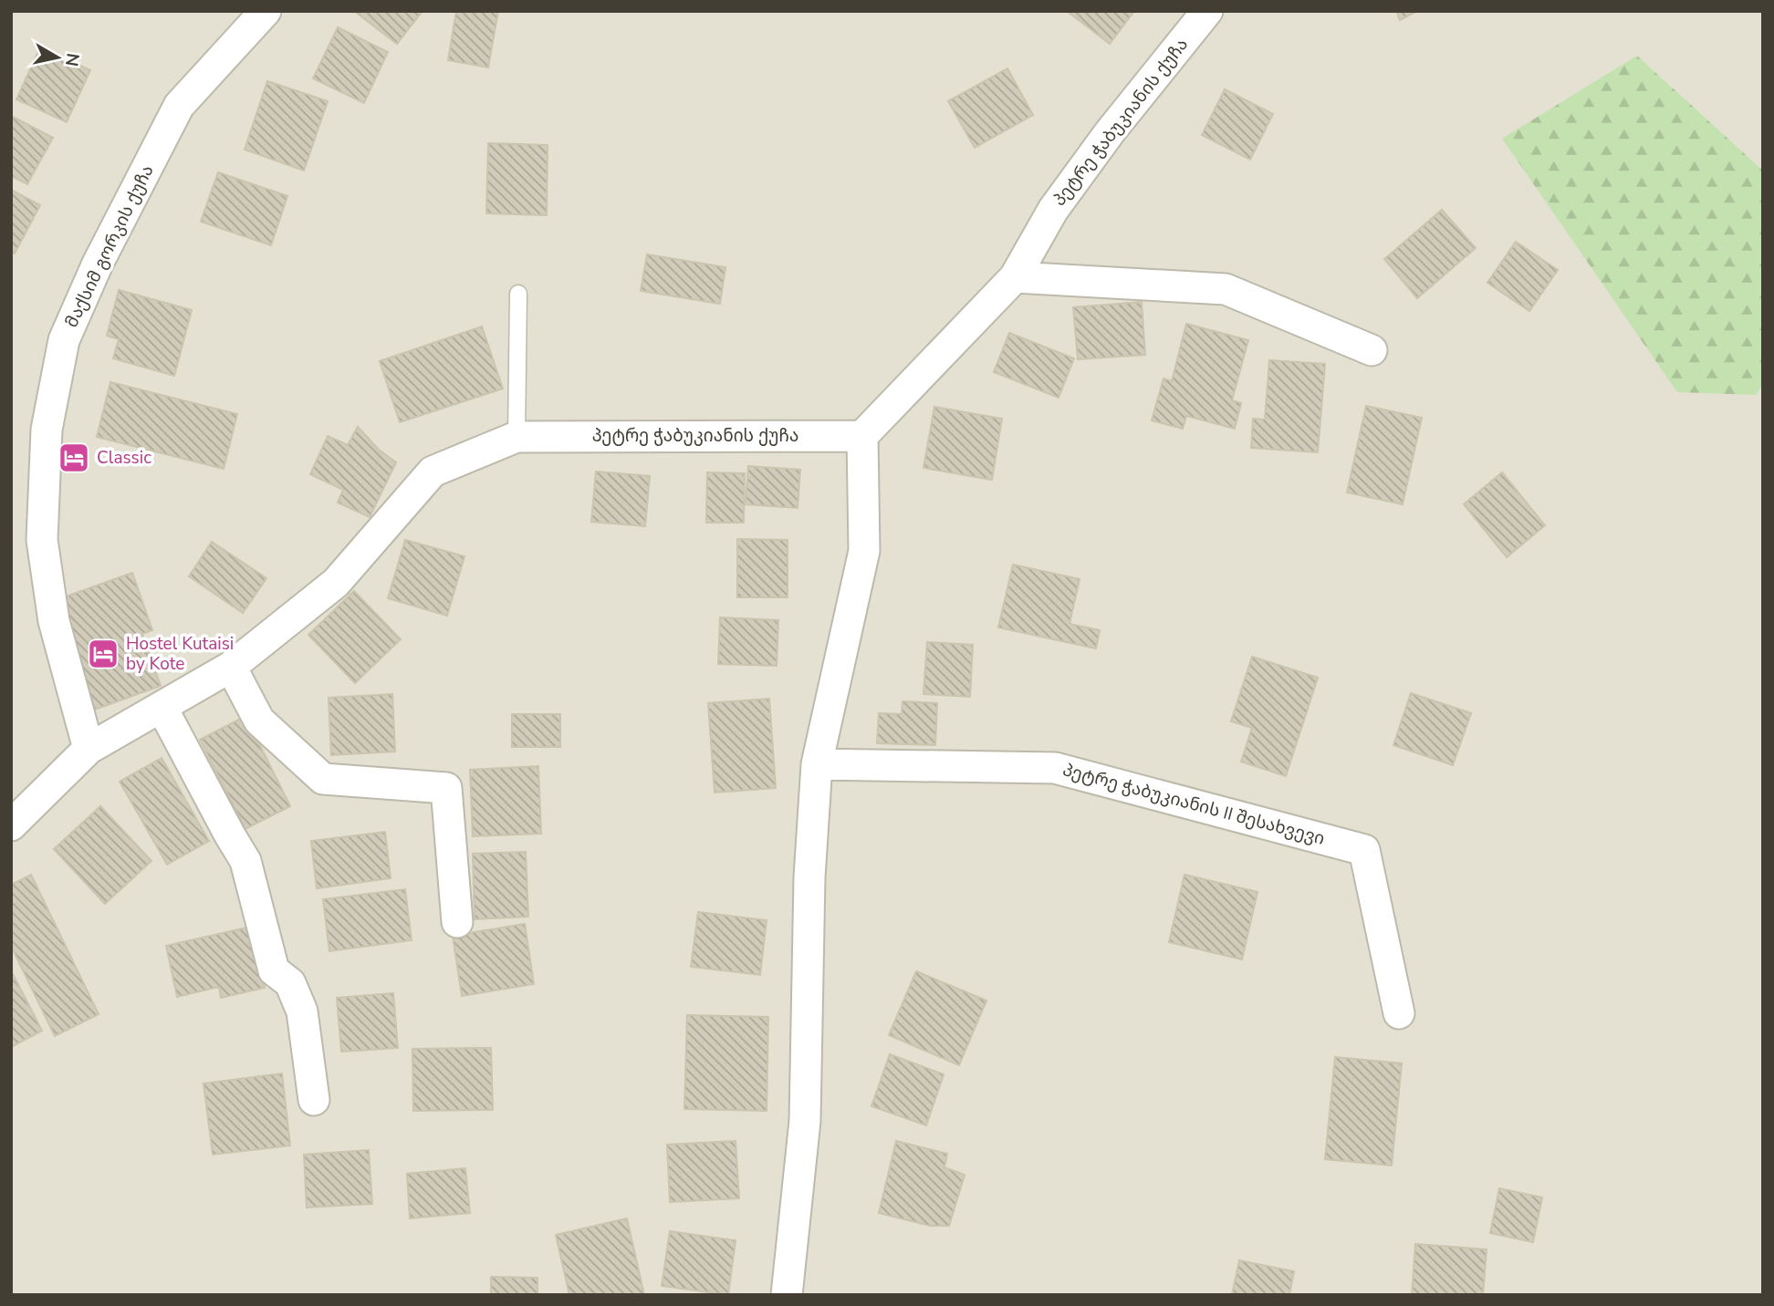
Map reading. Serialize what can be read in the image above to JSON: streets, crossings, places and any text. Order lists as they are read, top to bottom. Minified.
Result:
{"streets":{"street":["პეტრე ჭაბუკიანის ქუჩა","მაქსიმ გორკის ქუჩა","პეტრე ჭაბუკიანის II შესახვევი"]},"crossings":[["პეტრე ჭაბუკიანის ქუჩა","მაქსიმ გორკის ქუჩა"]],"places":{"hotel":["Classic","Hostel Kutaisi by Kote"]},"north":"right"}
